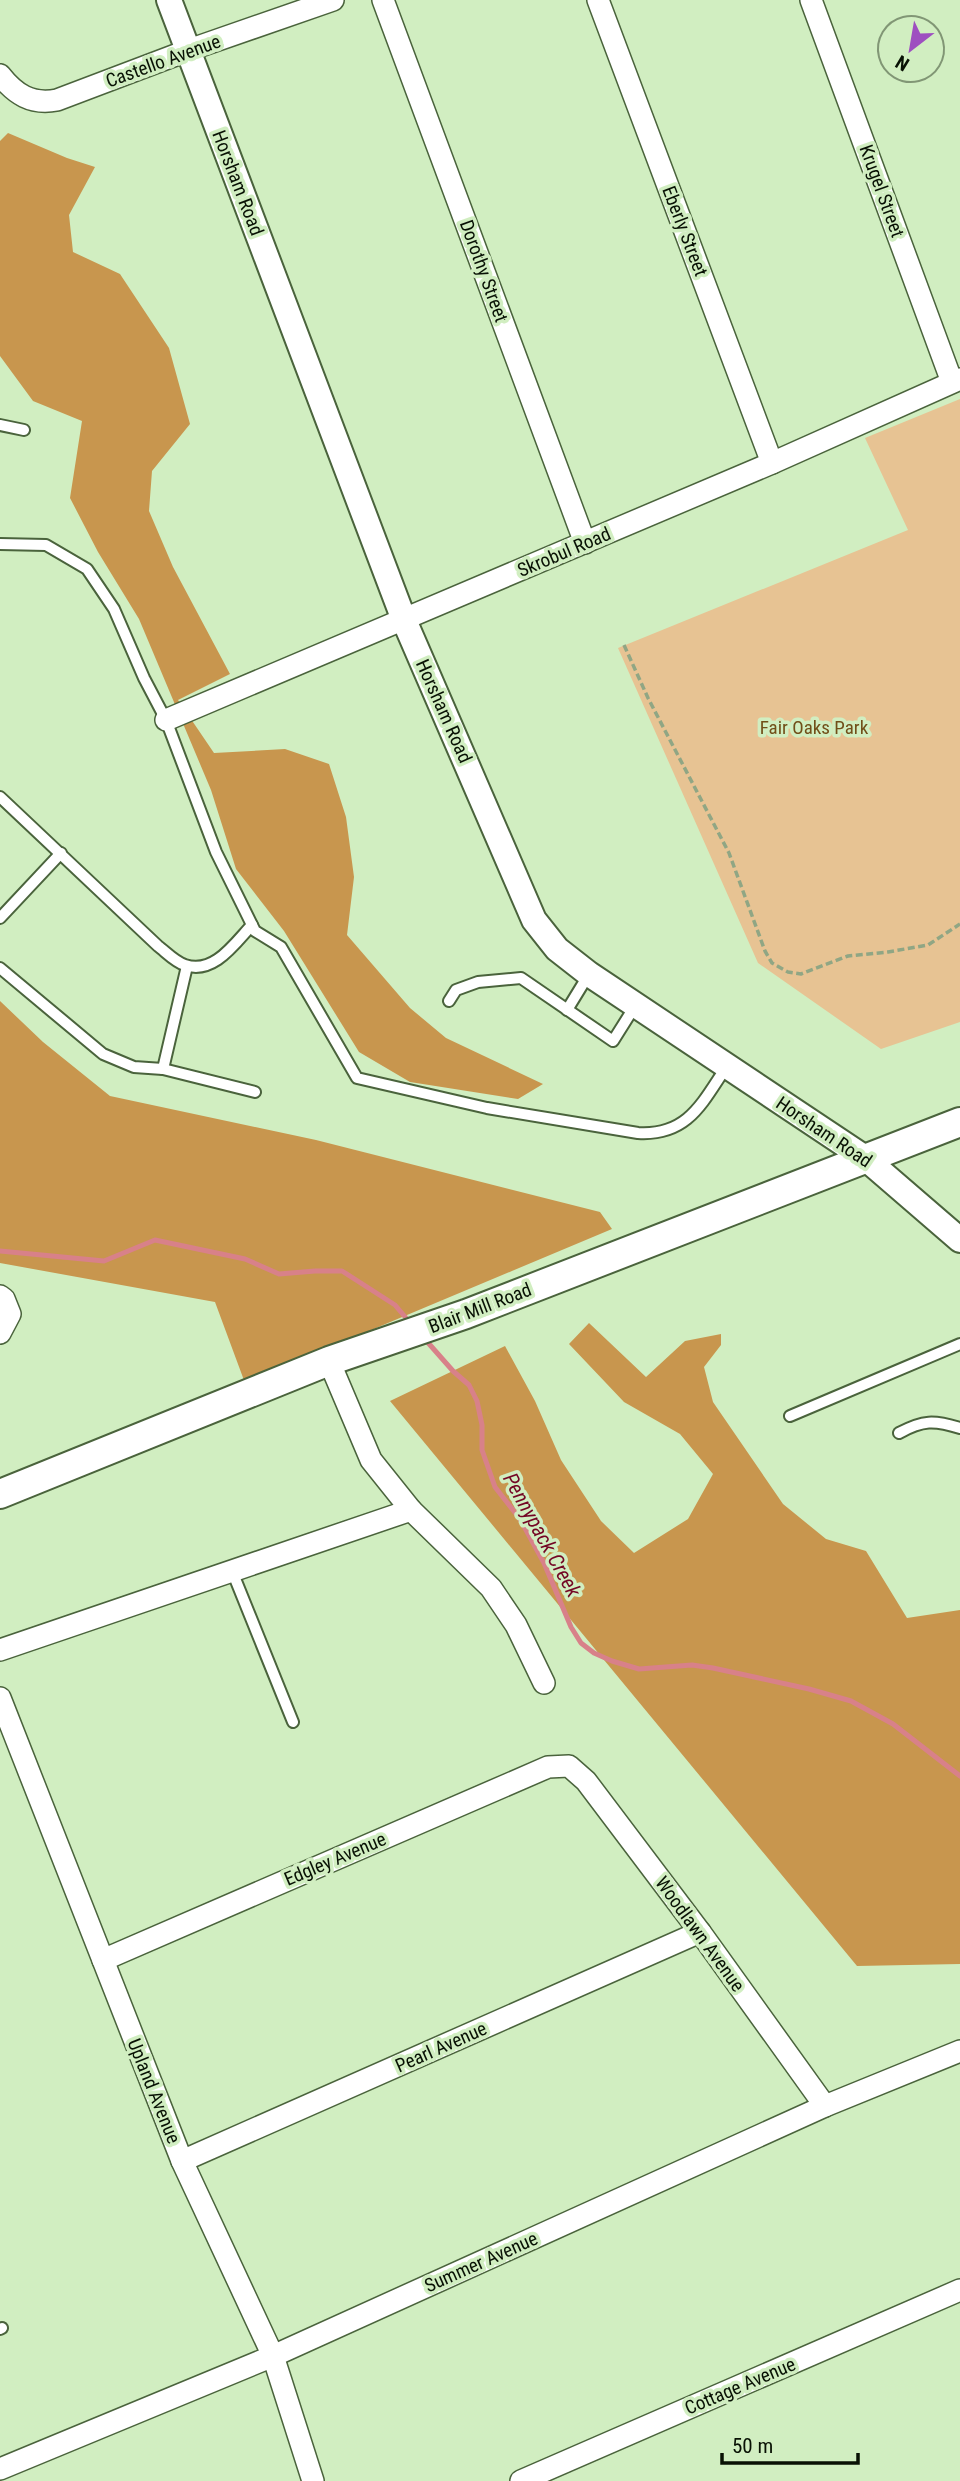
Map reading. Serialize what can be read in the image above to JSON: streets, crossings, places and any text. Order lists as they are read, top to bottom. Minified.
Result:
{"streets":{"main road":["Blair Mill Road"],"street":["Castello Avenue","Horsham Road","Krugel Street","Eberly Street","Dorothy Street","Skrobul Road","Edgley Avenue","Woodlawn Avenue","Pearl Avenue","Upland Avenue","Summer Avenue","Cottage Avenue"]},"crossings":[["Castello Avenue","Horsham Road"],["Horsham Road","Skrobul Road"],["Horsham Road","Blair Mill Road"],["Krugel Street","Skrobul Road"],["Eberly Street","Skrobul Road"],["Dorothy Street","Skrobul Road"],["Edgley Avenue","Woodlawn Avenue"],["Edgley Avenue","Upland Avenue"],["Woodlawn Avenue","Pearl Avenue"],["Woodlawn Avenue","Summer Avenue"],["Pearl Avenue","Upland Avenue"],["Upland Avenue","Summer Avenue"]],"water":["Pennypack Creek"],"parks":["Fair Oaks Park"],"scale_bar":"50 m","north":"bottom left"}
